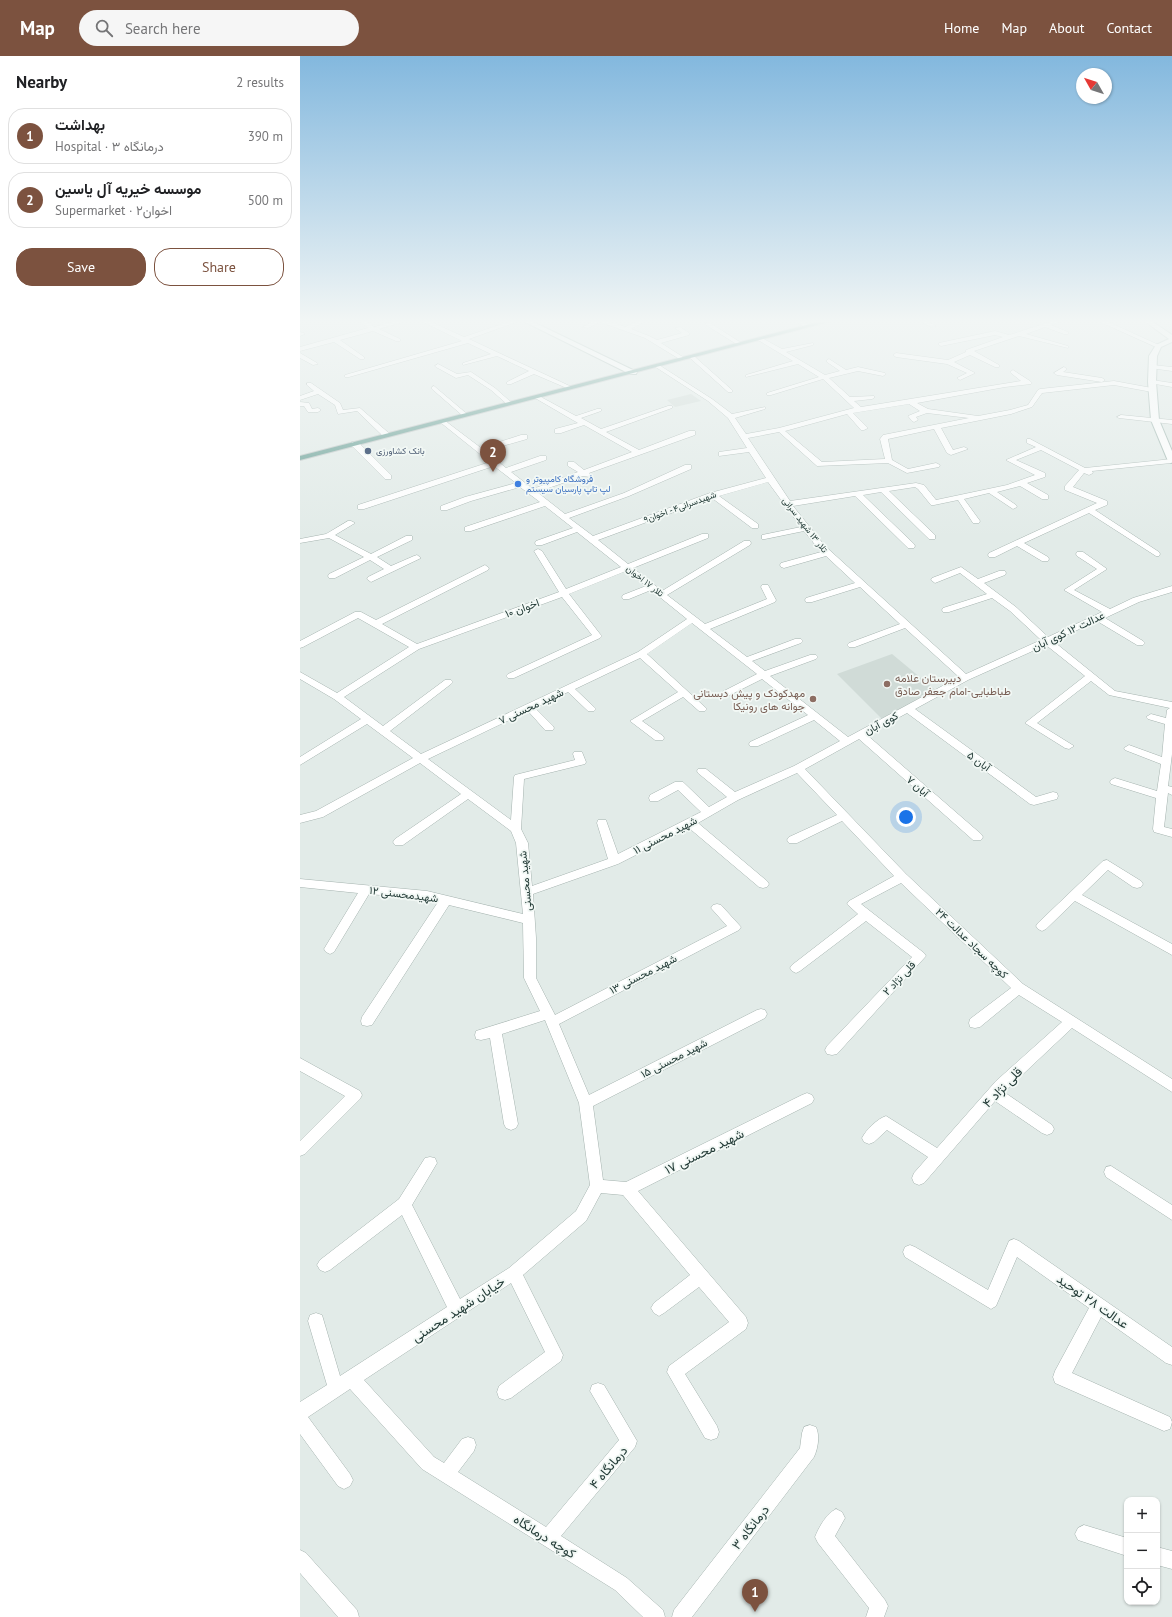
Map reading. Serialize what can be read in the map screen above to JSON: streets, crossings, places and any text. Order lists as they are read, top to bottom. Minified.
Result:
{"streets":{"street":["شهیدسرانی۴ - اخوان۹","تلار ۱۳ شهید سرانی","تلار ۱۷ اخوان","اخوان ۱۰","عدالت ۱۲ کوی آبان","شهید محسنی ۷","کوی آبان","آبان ۵","آبان ۷","شهید محسنی ۱۱","شهید محسنی","شهیدمحسنی ۱۲","کوچه سجاد عدالت ۲۴","شهید محسنی ۱۳","قلی نژاد ۲","شهید محسنی ۱۵","قلی نژاد ۴","شهید محسنی ۱۷","عدالت ۲۸ توحید","خیابان شهید محسنی","درمانگاه ۴","درمانگاه ۳","کوچه درمانگاه"]},"crossings":[["شهیدسرانی۴ - اخوان۹","تلار ۱۳ شهید سرانی"],["شهیدسرانی۴ - اخوان۹","تلار ۱۷ اخوان"],["تلار ۱۳ شهید سرانی","عدالت ۱۲ کوی آبان"],["تلار ۱۳ شهید سرانی","کوی آبان"],["تلار ۱۷ اخوان","اخوان ۱۰"],["تلار ۱۷ اخوان","شهید محسنی ۷"],["تلار ۱۷ اخوان","کوی آبان"],["عدالت ۱۲ کوی آبان","کوی آبان"],["کوی آبان","آبان ۵"],["کوی آبان","آبان ۷"],["کوی آبان","شهید محسنی ۱۱"],["کوی آبان","کوچه سجاد عدالت ۲۴"],["شهید محسنی ۱۱","شهید محسنی"],["شهید محسنی ۱۱","کوچه سجاد عدالت ۲۴"],["شهید محسنی","شهیدمحسنی ۱۲"],["شهید محسنی","شهید محسنی ۱۳"],["شهید محسنی","شهید محسنی ۱۵"],["شهید محسنی","خیابان شهید محسنی"],["کوچه سجاد عدالت ۲۴","قلی نژاد ۲"],["کوچه سجاد عدالت ۲۴","قلی نژاد ۴"],["خیابان شهید محسنی","کوچه درمانگاه"],["درمانگاه ۴","کوچه درمانگاه"]],"places":["بانک کشاورزی","فروشگاه کامپیوتر و لپ تاپ پارسیان سیستم","دبیرستان علامه طباطبایی-امام جعفر صادق","مهدکودک و پیش دبستانی جوانه های رونیکا"],"north":"top left","page":{"header":"Map","search":"Search here","nav":["Home","Map","About","Contact"],"heading":["Nearby","2 results"],"list":[{"mark":"1","name":"بهداشت","note":"Hospital · درمانگاه ۳","value":"390 m"},{"mark":"2","name":"موسسه خیریه آل یاسین","note":"Supermarket · اخوان۲","value":"500 m"}],"buttons":["Save","Share"],"pins":["2","1"],"map_buttons":["+","−"]}}
